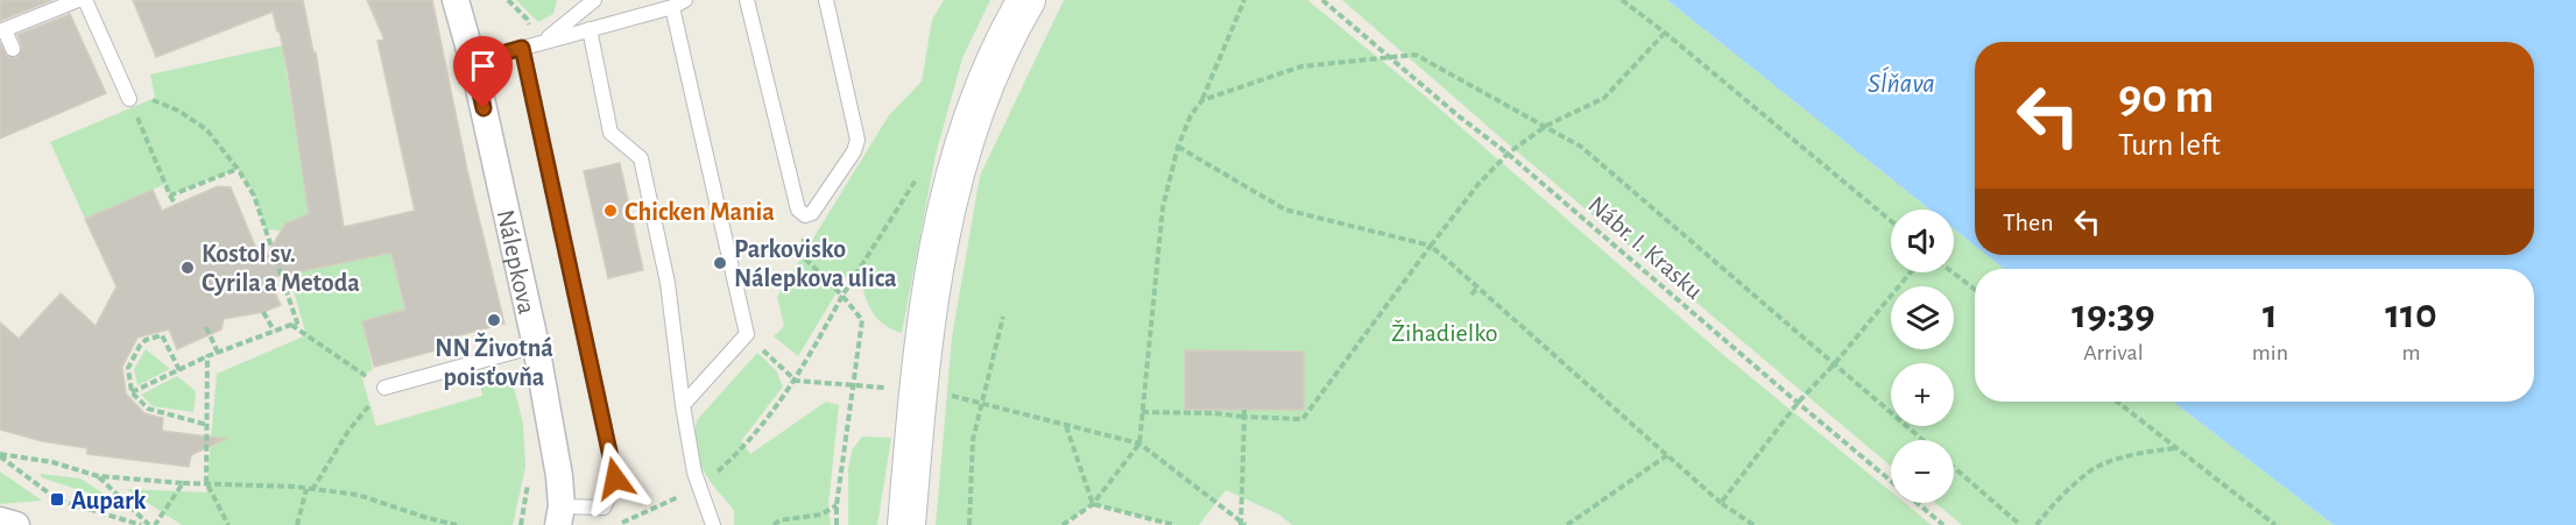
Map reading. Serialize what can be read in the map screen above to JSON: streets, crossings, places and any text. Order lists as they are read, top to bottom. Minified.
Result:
{"streets":{"street":["Nálepkova"],"path":["Nábr. I. Krasku"]},"water":["Sĺňava"],"parks":["Žihadielko"],"places":{"other":["Chicken Mania","Parkovisko Nálepkova ulica","Kostol sv. Cyrila a Metoda","NN Životná poisťovňa"],"transit":["Aupark"]},"page":{"turn":["90 m","Turn left"],"then":"Then","map_buttons":["+","−"],"eta":["19:39","Arrival","1","min","110","m"]}}
